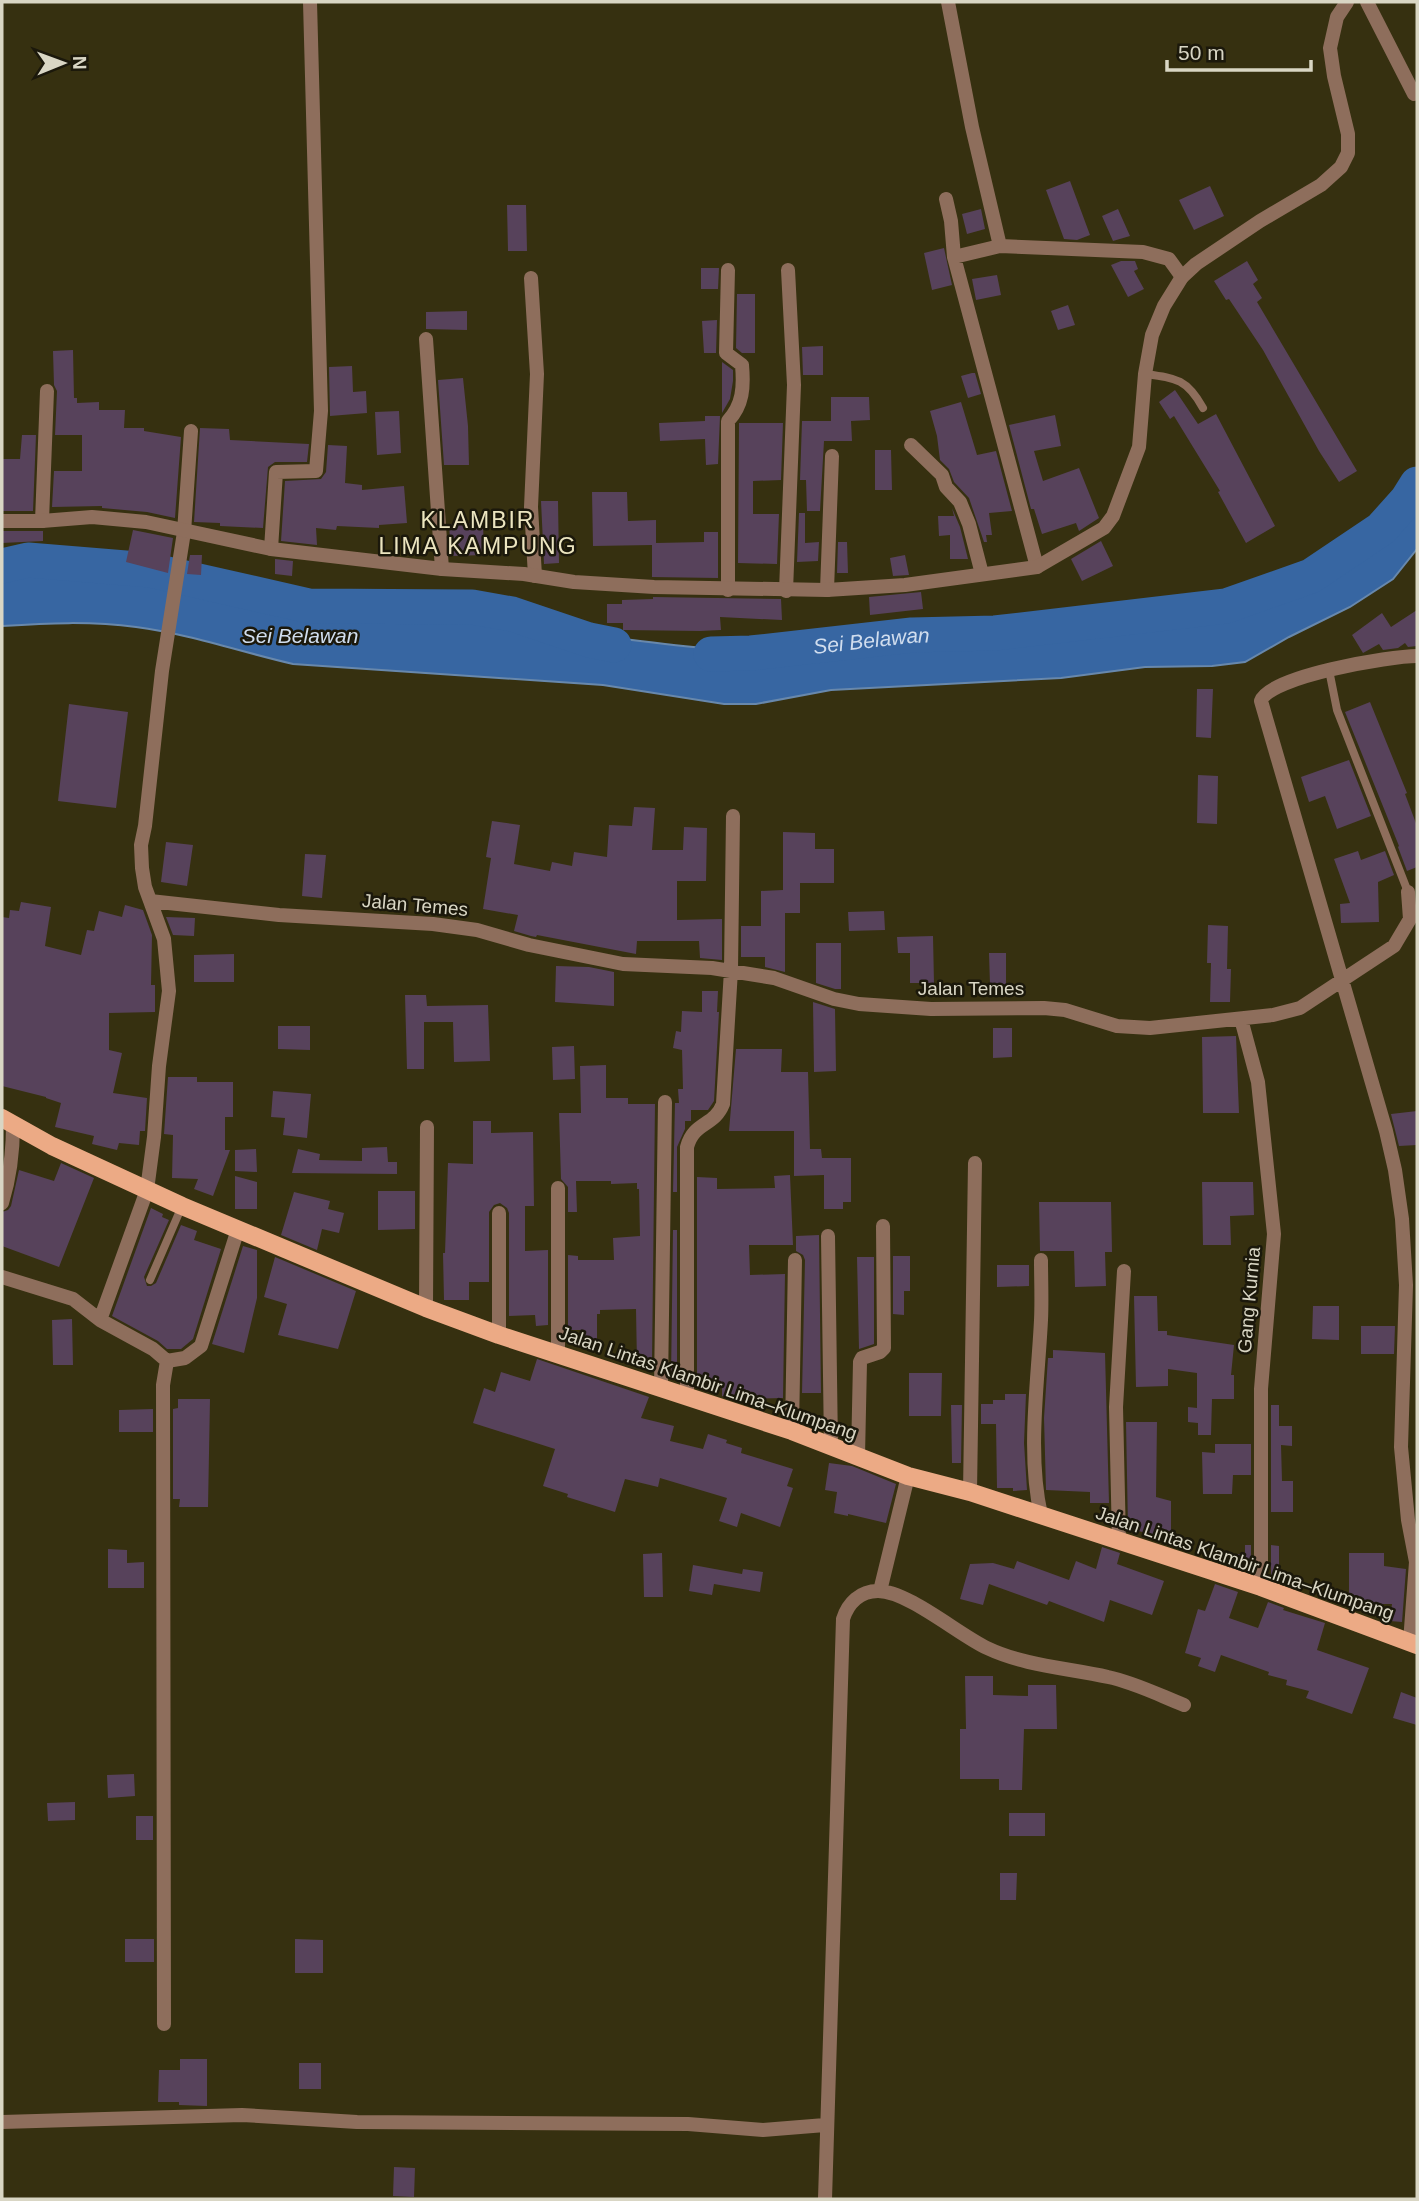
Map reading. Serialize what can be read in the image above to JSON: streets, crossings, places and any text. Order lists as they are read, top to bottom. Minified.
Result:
{"streets":{"main road":["Jalan Lintas Klambir Lima–Klumpang"],"street":["Jalan Temes","Gang Kurnia"]},"crossings":[["Jalan Temes","Gang Kurnia"],["Gang Kurnia","Jalan Lintas Klambir Lima–Klumpang"]],"districts":["KLAMBIR LIMA KAMPUNG"],"water":["Sei Belawan"],"scale_bar":"50 m","north":"right"}
